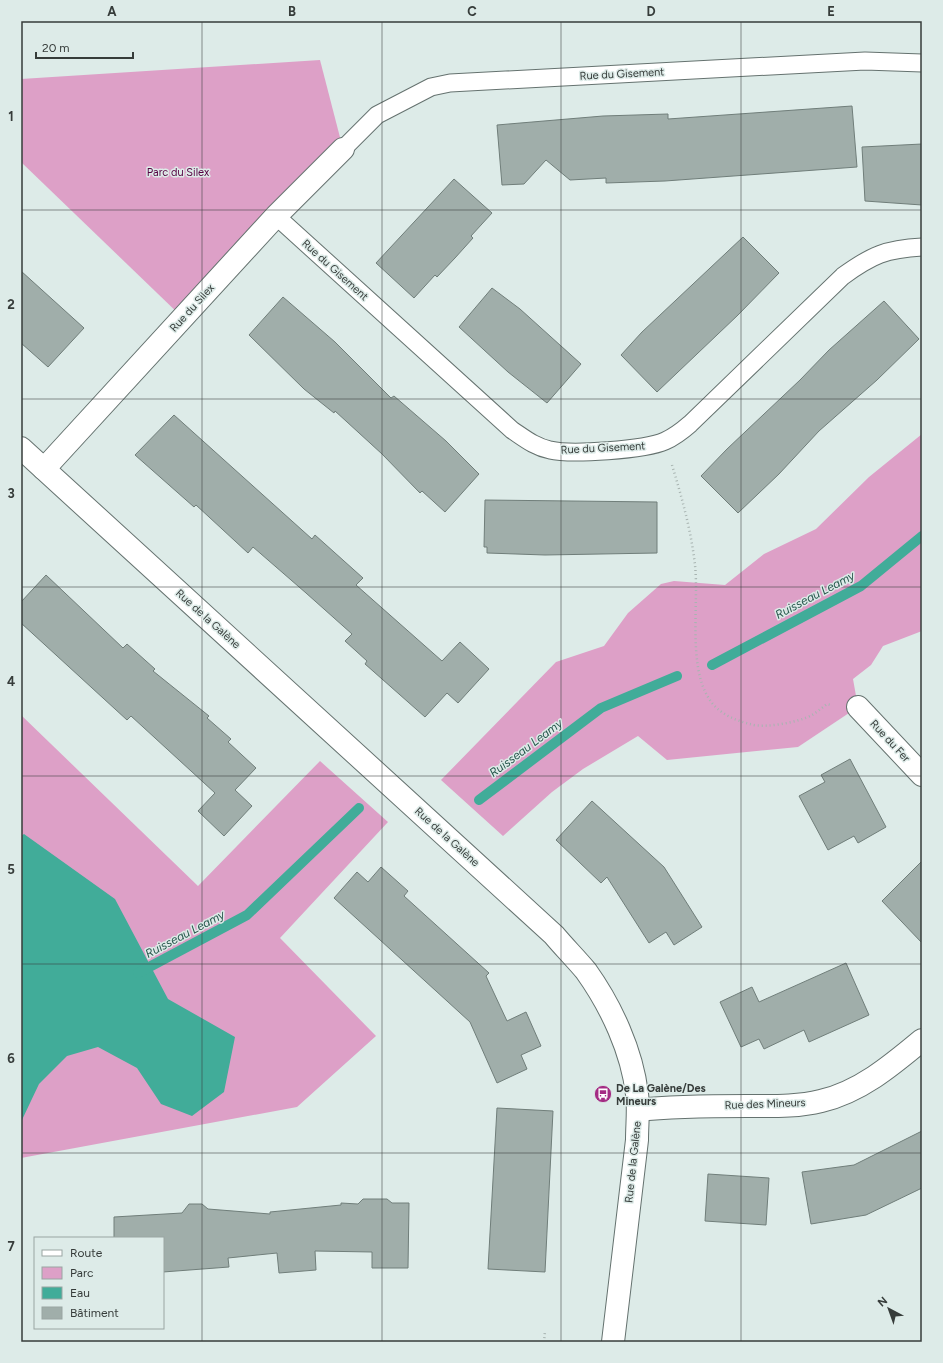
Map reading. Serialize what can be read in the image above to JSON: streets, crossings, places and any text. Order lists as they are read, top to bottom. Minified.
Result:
{"streets":{"street":["Rue du Silex","Rue de la Galène","Rue du Fer","Rue des Mineurs"],"lane":["Rue du Gisement"]},"crossings":[["Rue du Gisement","Rue du Silex"],["Rue du Silex","Rue de la Galène"],["Rue de la Galène","Rue des Mineurs"]],"water":["Ruisseau Leamy"],"parks":["Parc du Silex"],"places":{"bus stop":["De La Galène/Des Mineurs"]},"legend":["Route","Parc","Eau","Bâtiment"],"scale_bar":"20 m","north":"top left","grid":{"columns":["A","B","C","D","E"],"rows":["1","2","3","4","5","6","7"]}}
